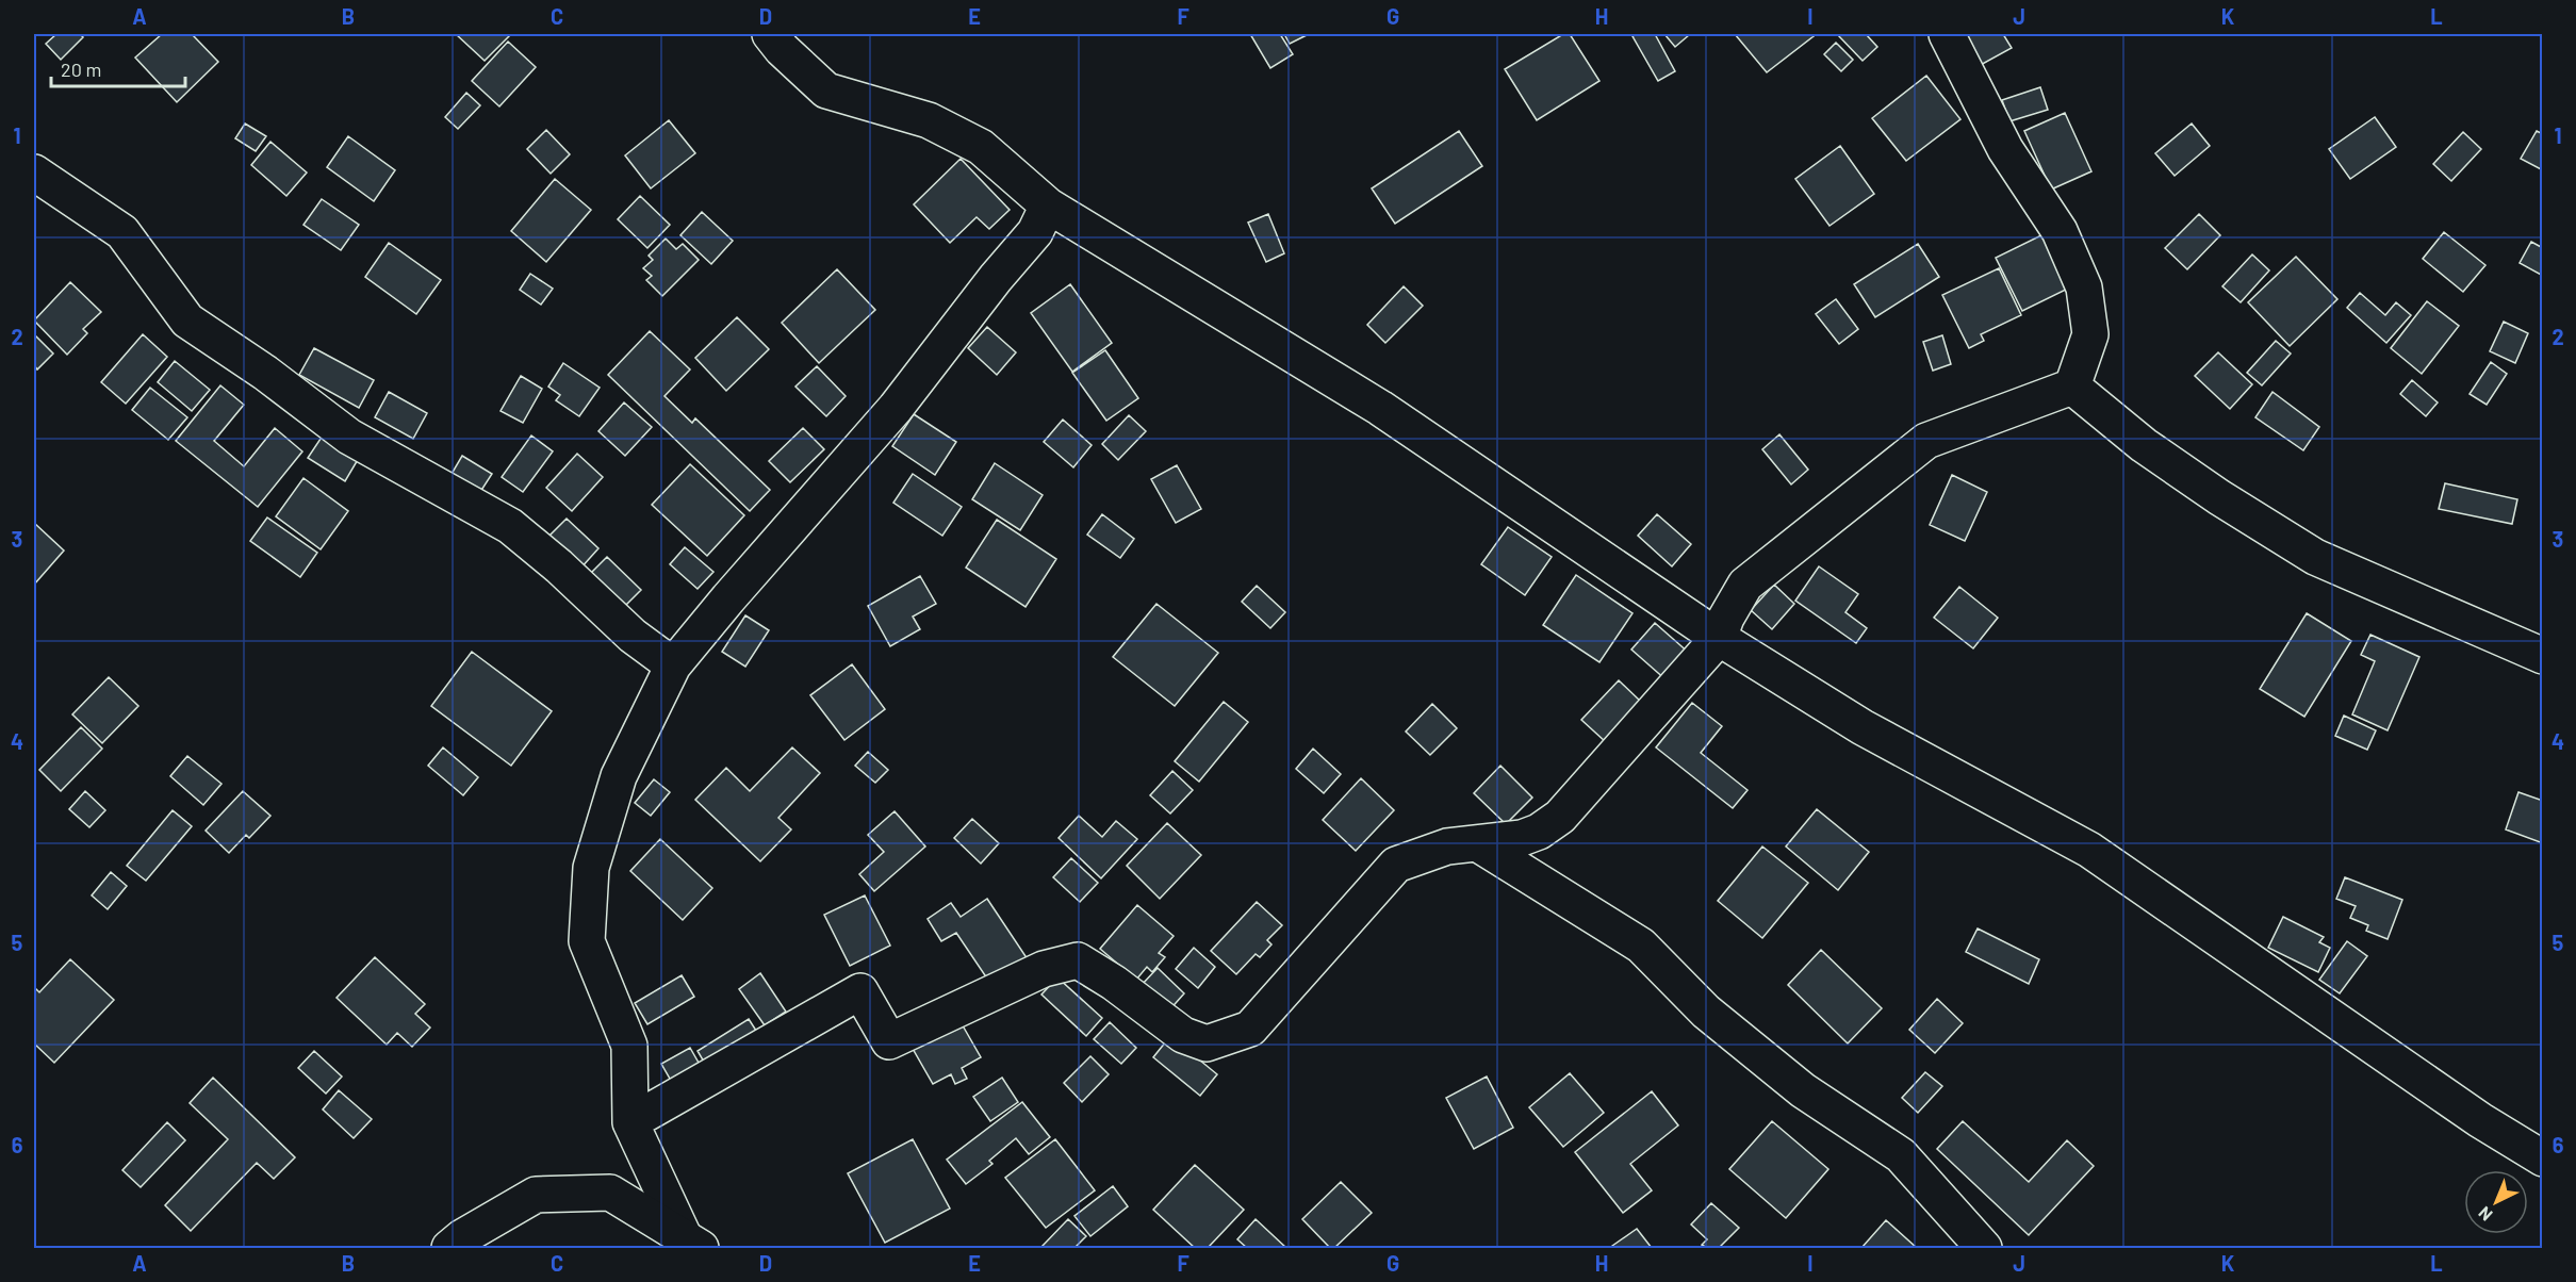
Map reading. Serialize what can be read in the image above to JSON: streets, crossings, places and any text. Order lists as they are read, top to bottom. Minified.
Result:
{"scale_bar":"20 m","north":"bottom left","grid":{"columns":["A","B","C","D","E","F","G","H","I","J","K","L"],"rows":["1","2","3","4","5","6"]}}
